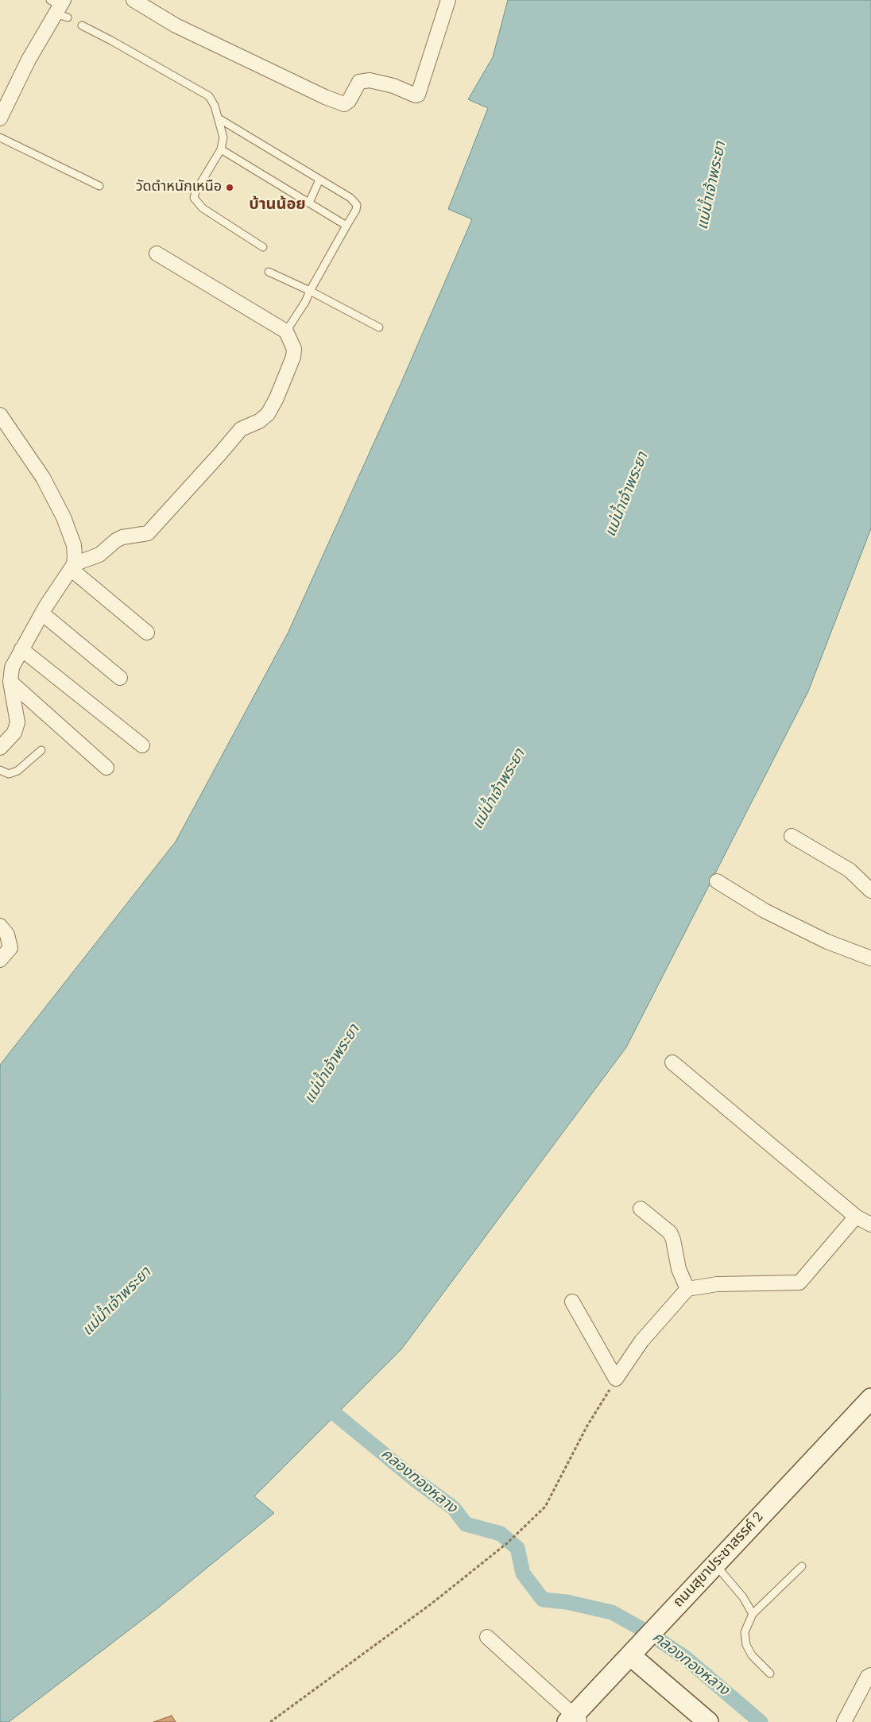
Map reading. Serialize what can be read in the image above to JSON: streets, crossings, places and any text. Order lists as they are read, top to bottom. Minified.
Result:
{"streets":{"street":["ถนนสุขาประชาสรรค์ 2"]},"districts":["บ้านน้อย"],"water":["แม่น้ำเจ้าพระยา","คลองทองหลาง"],"places":["วัดตำหนักเหนือ"]}
